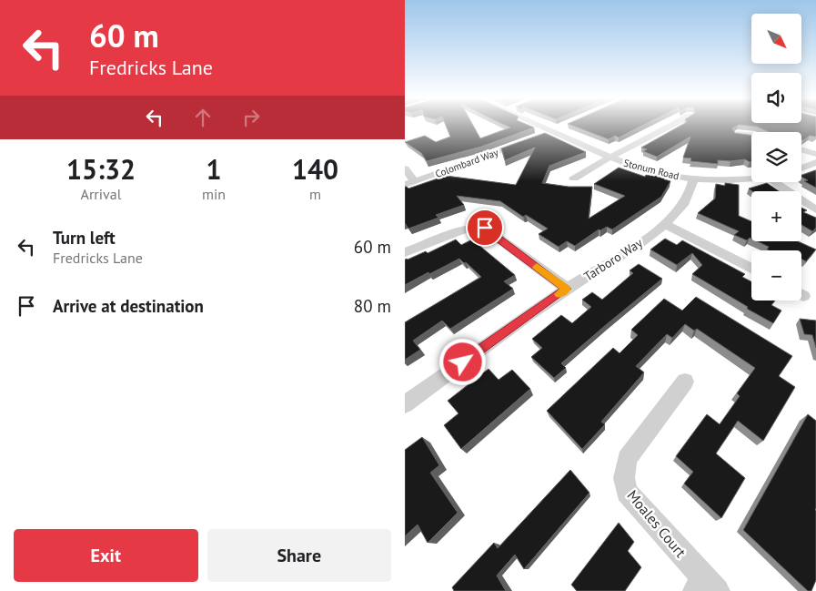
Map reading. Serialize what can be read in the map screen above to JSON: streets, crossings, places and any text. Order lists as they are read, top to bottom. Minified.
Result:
{"streets":{"street":["Colombard Way","Stonum Road","Tarboro Way","Moales Court"]},"crossings":[["Colombard Way","Stonum Road"],["Stonum Road","Tarboro Way"]],"north":"bottom right","page":{"turn":["60 m","Fredricks Lane"],"map_buttons":["+","−"],"eta":["15:32","Arrival","1","min","140","m"],"list":[{"name":"Turn left","note":"Fredricks Lane","value":"60 m"},{"name":"Arrive at destination","value":"80 m"}],"buttons":["Exit","Share"]}}
